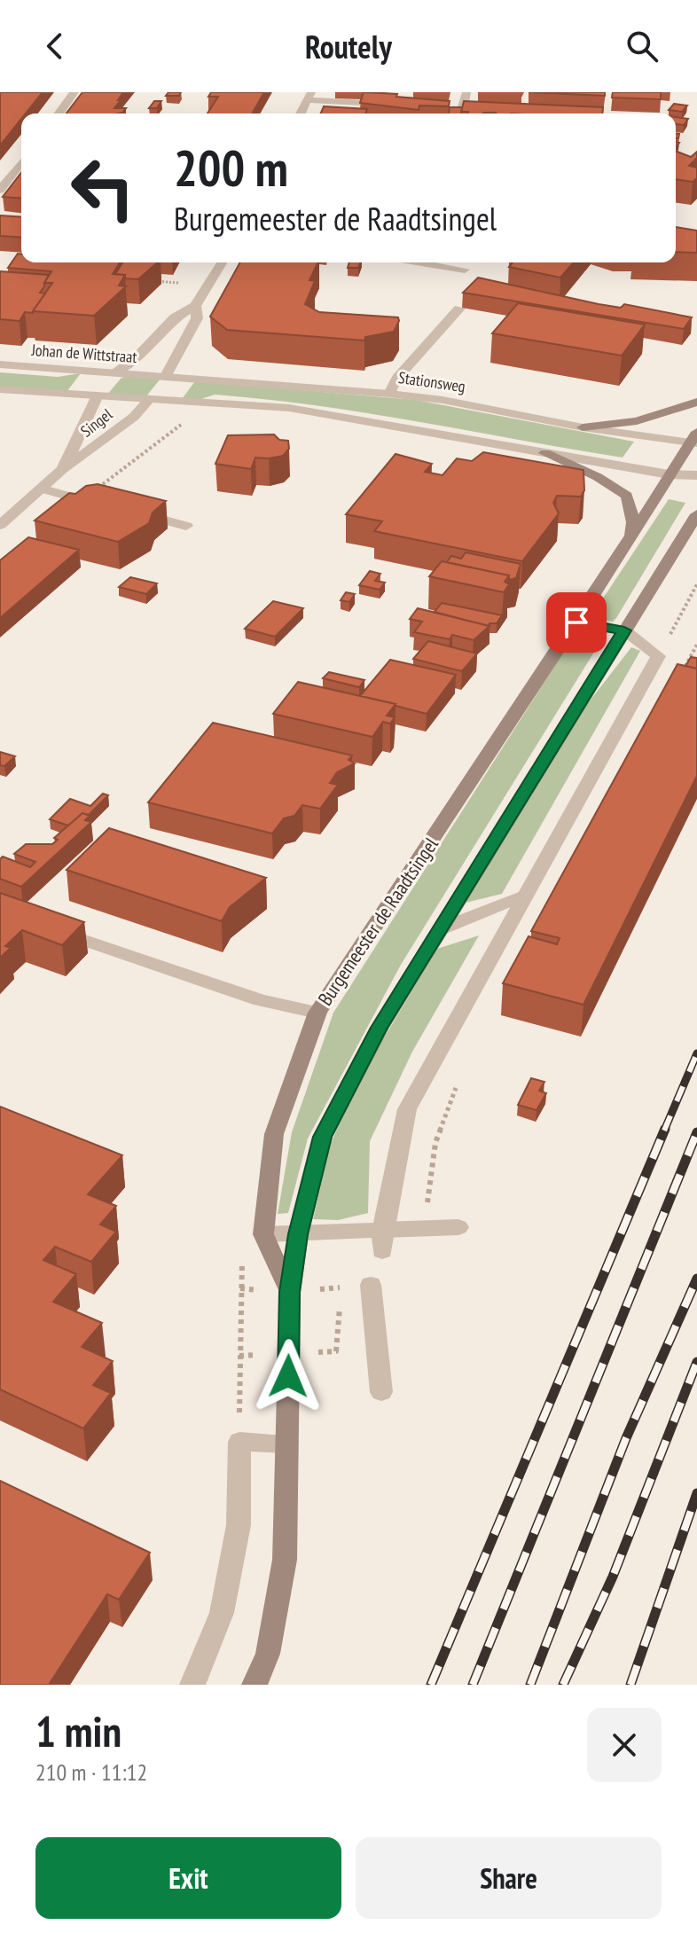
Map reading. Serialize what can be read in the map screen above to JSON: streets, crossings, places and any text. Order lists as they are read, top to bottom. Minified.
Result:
{"streets":{"main road":["Burgemeester de Raadtsingel"],"street":["Johan de Wittstraat","Stationsweg","Singel"]},"crossings":[["Johan de Wittstraat","Stationsweg"],["Stationsweg","Burgemeester de Raadtsingel"]],"page":{"header":"Routely","turn":["200 m","Burgemeester de Raadtsingel"],"heading":["1 min","210 m · 11:12"],"buttons":["Exit","Share"]}}
